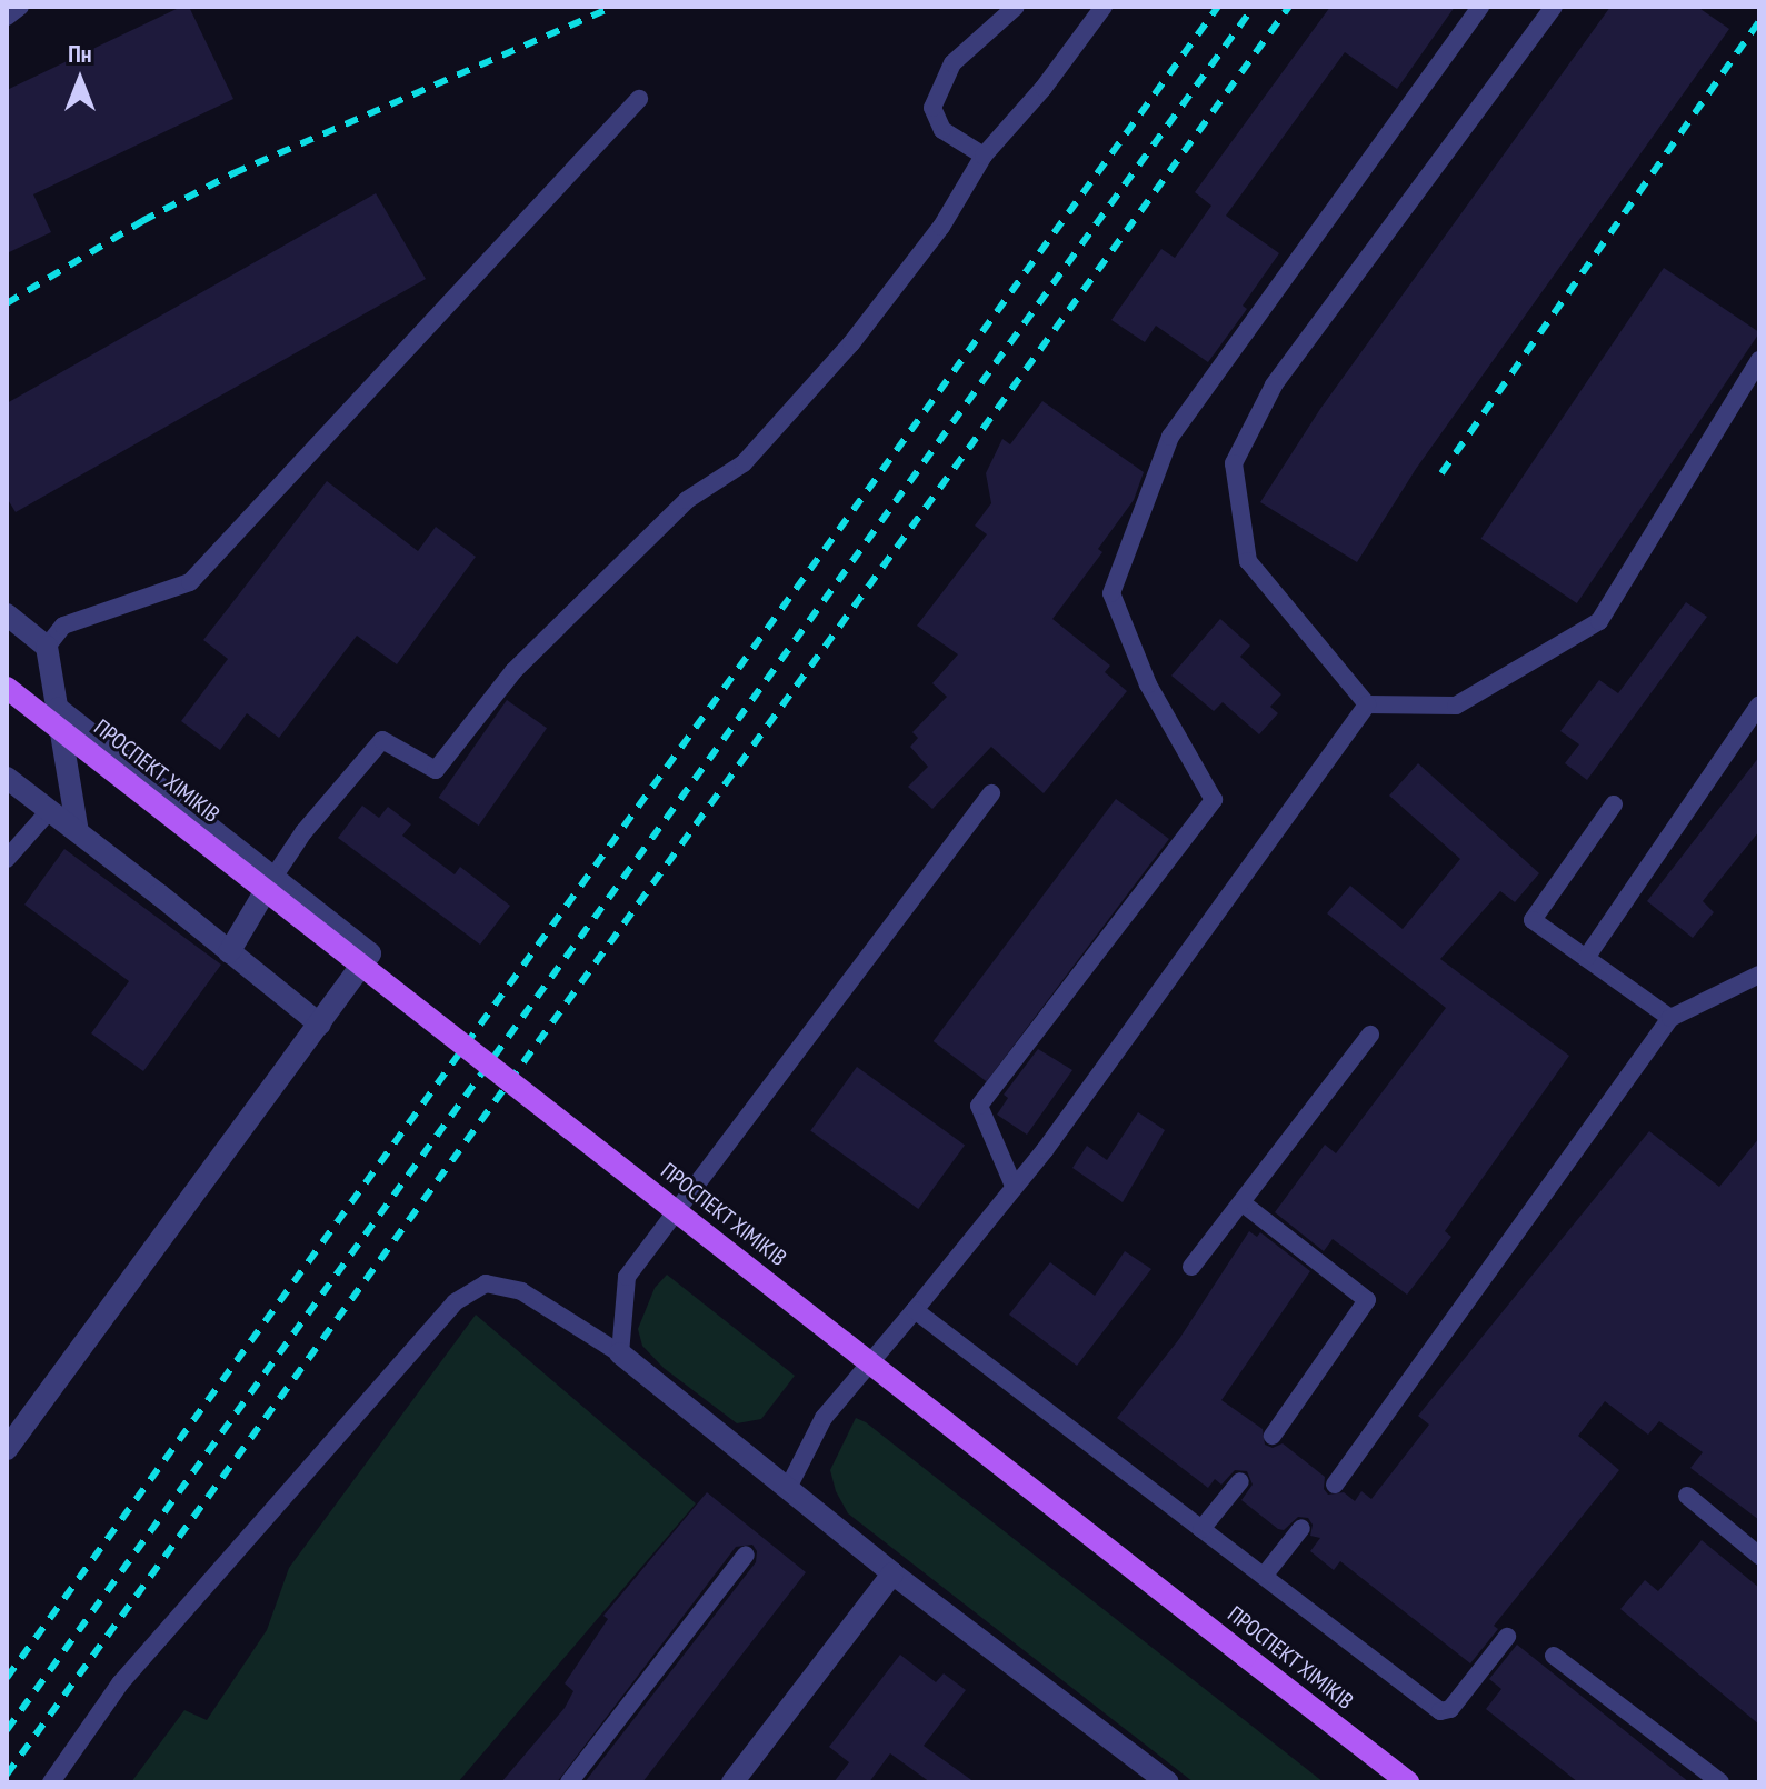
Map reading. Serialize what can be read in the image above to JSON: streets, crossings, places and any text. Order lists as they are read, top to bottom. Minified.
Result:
{"streets":{"main road":["ПРОСПЕКТ ХІМІКІВ"]},"north":"top"}
